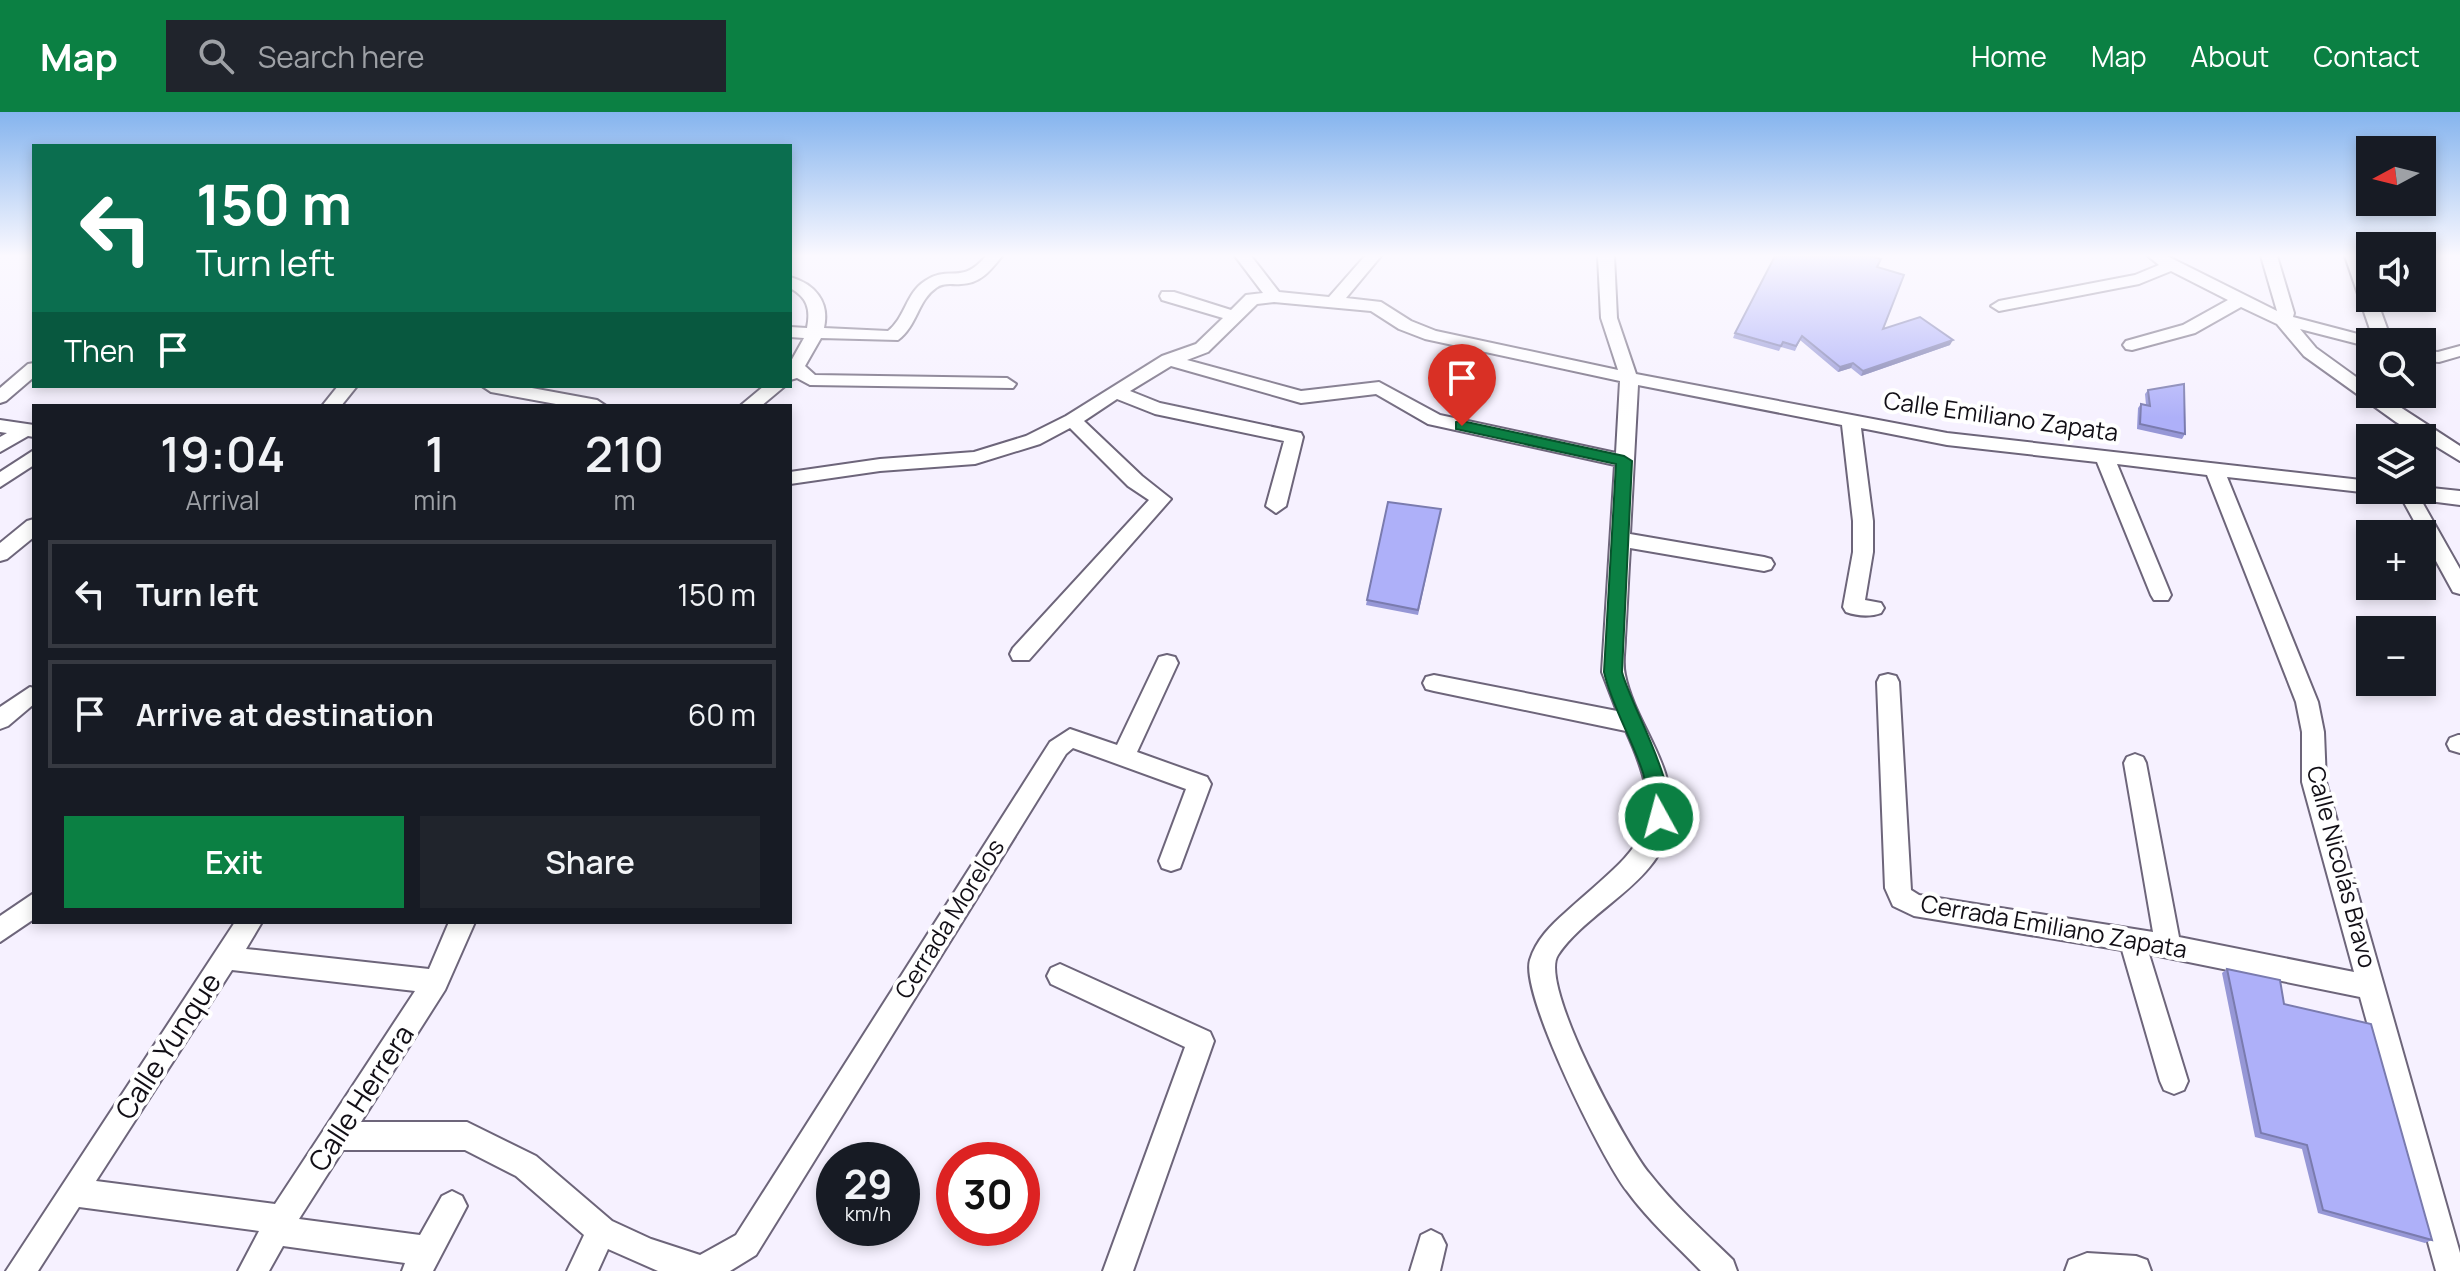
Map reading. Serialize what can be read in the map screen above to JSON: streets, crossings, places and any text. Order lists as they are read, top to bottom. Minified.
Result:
{"streets":{"street":["Calle Emiliano Zapata","Calle Nicolás Bravo","Cerrada Morelos","Cerrada Emiliano Zapata","Calle Yunque","Calle Herrera"]},"crossings":[["Calle Emiliano Zapata","Calle Nicolás Bravo"],["Calle Nicolás Bravo","Cerrada Emiliano Zapata"],["Calle Yunque","Calle Herrera"]],"north":"left","page":{"header":"Map","search":"Search here","nav":["Home","Map","About","Contact"],"map_buttons":["+","−"],"turn":["150 m","Turn left"],"then":"Then","eta":["19:04","Arrival","1","min","210","m"],"list":[{"name":"Turn left","value":"150 m"},{"name":"Arrive at destination","value":"60 m"}],"buttons":["Exit","Share"],"speed":"29 km/h","limit":"30"}}
